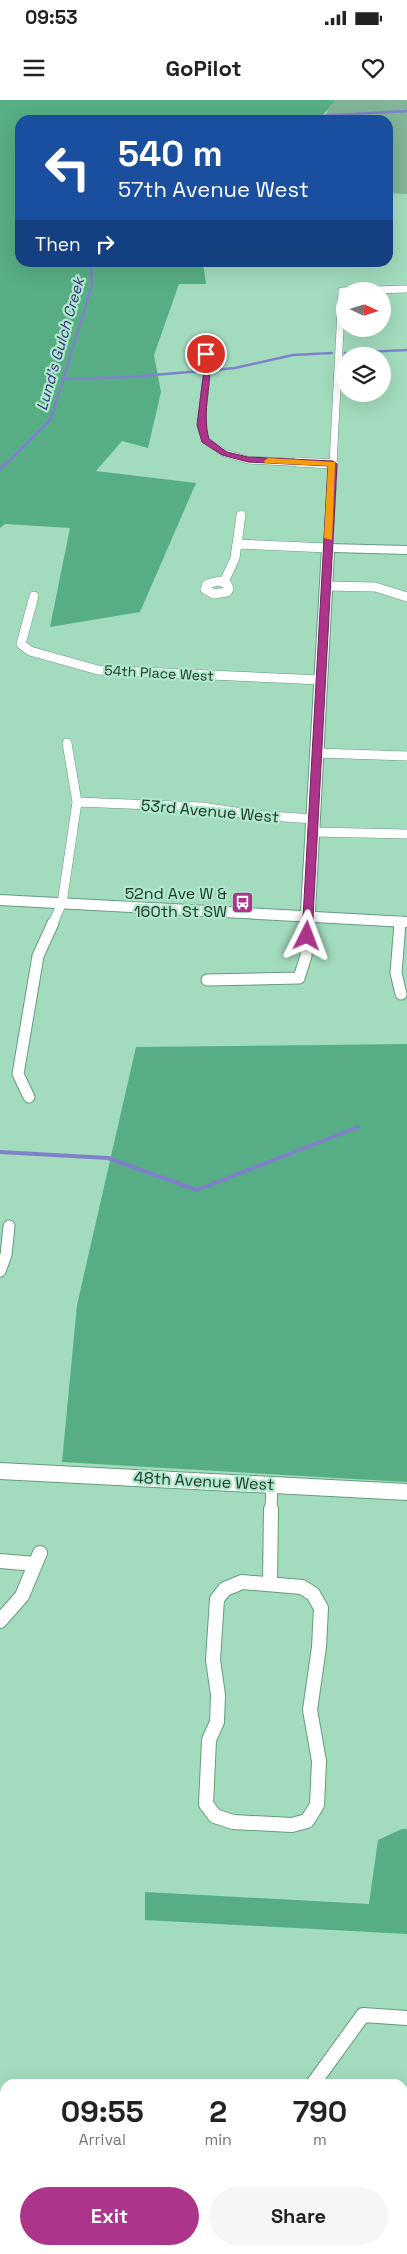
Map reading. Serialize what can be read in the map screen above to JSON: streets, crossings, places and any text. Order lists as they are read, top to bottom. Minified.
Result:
{"streets":{"street":["54th Place West","53rd Avenue West","48th Avenue West"]},"water":["Lund's Gulch Creek"],"places":{"bus stop":["52nd Ave W & 160th St SW"]},"north":"right","page":{"status":"09:53","header":"GoPilot","turn":["540 m","57th Avenue West"],"then":"Then","eta":["09:55","Arrival","2","min","790","m"],"buttons":["Exit","Share"]}}
